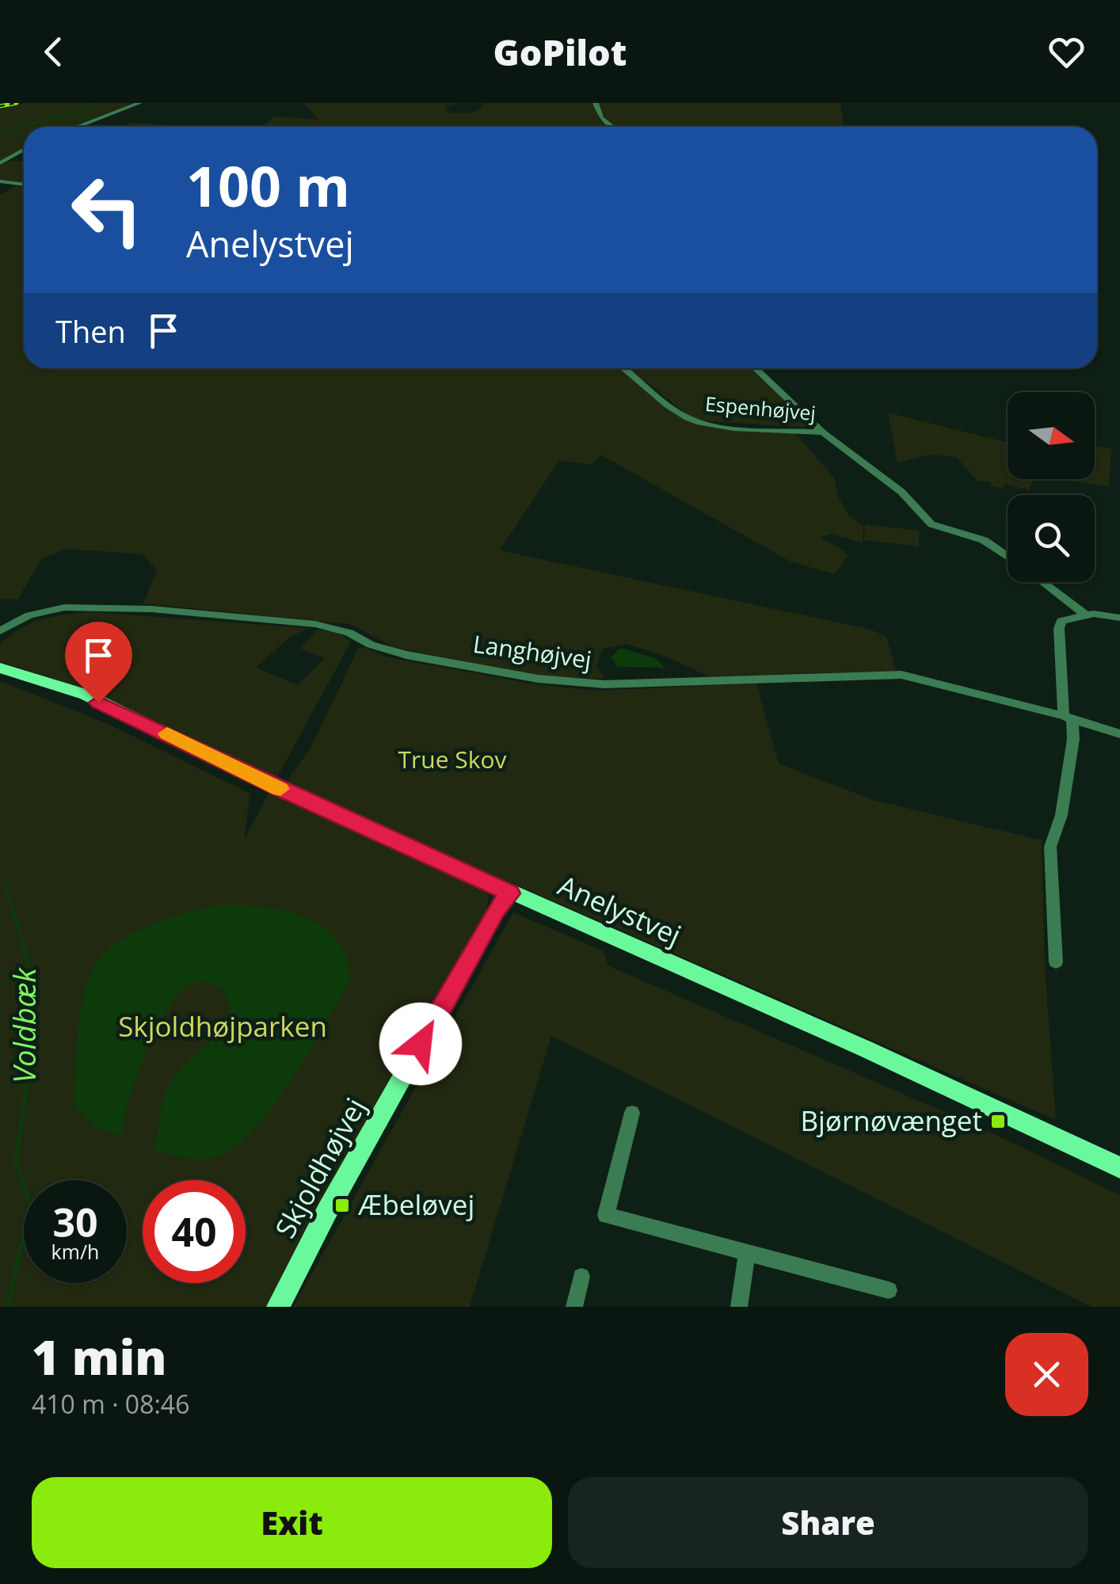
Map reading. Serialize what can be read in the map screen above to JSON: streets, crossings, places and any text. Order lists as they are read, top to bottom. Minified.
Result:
{"streets":{"street":["Espenhøjvej","Langhøjvej","Anelystvej","Skjoldhøjvej"]},"crossings":[["Anelystvej","Skjoldhøjvej"]],"water":["Voldbæk"],"parks":["True Skov","Skjoldhøjparken"],"places":{"transit":["Bjørnøvænget","Æbeløvej"]},"north":"right","page":{"header":"GoPilot","turn":["100 m","Anelystvej"],"then":"Then","speed":"30 km/h","limit":"40","heading":["1 min","410 m · 08:46"],"buttons":["Exit","Share"]}}
